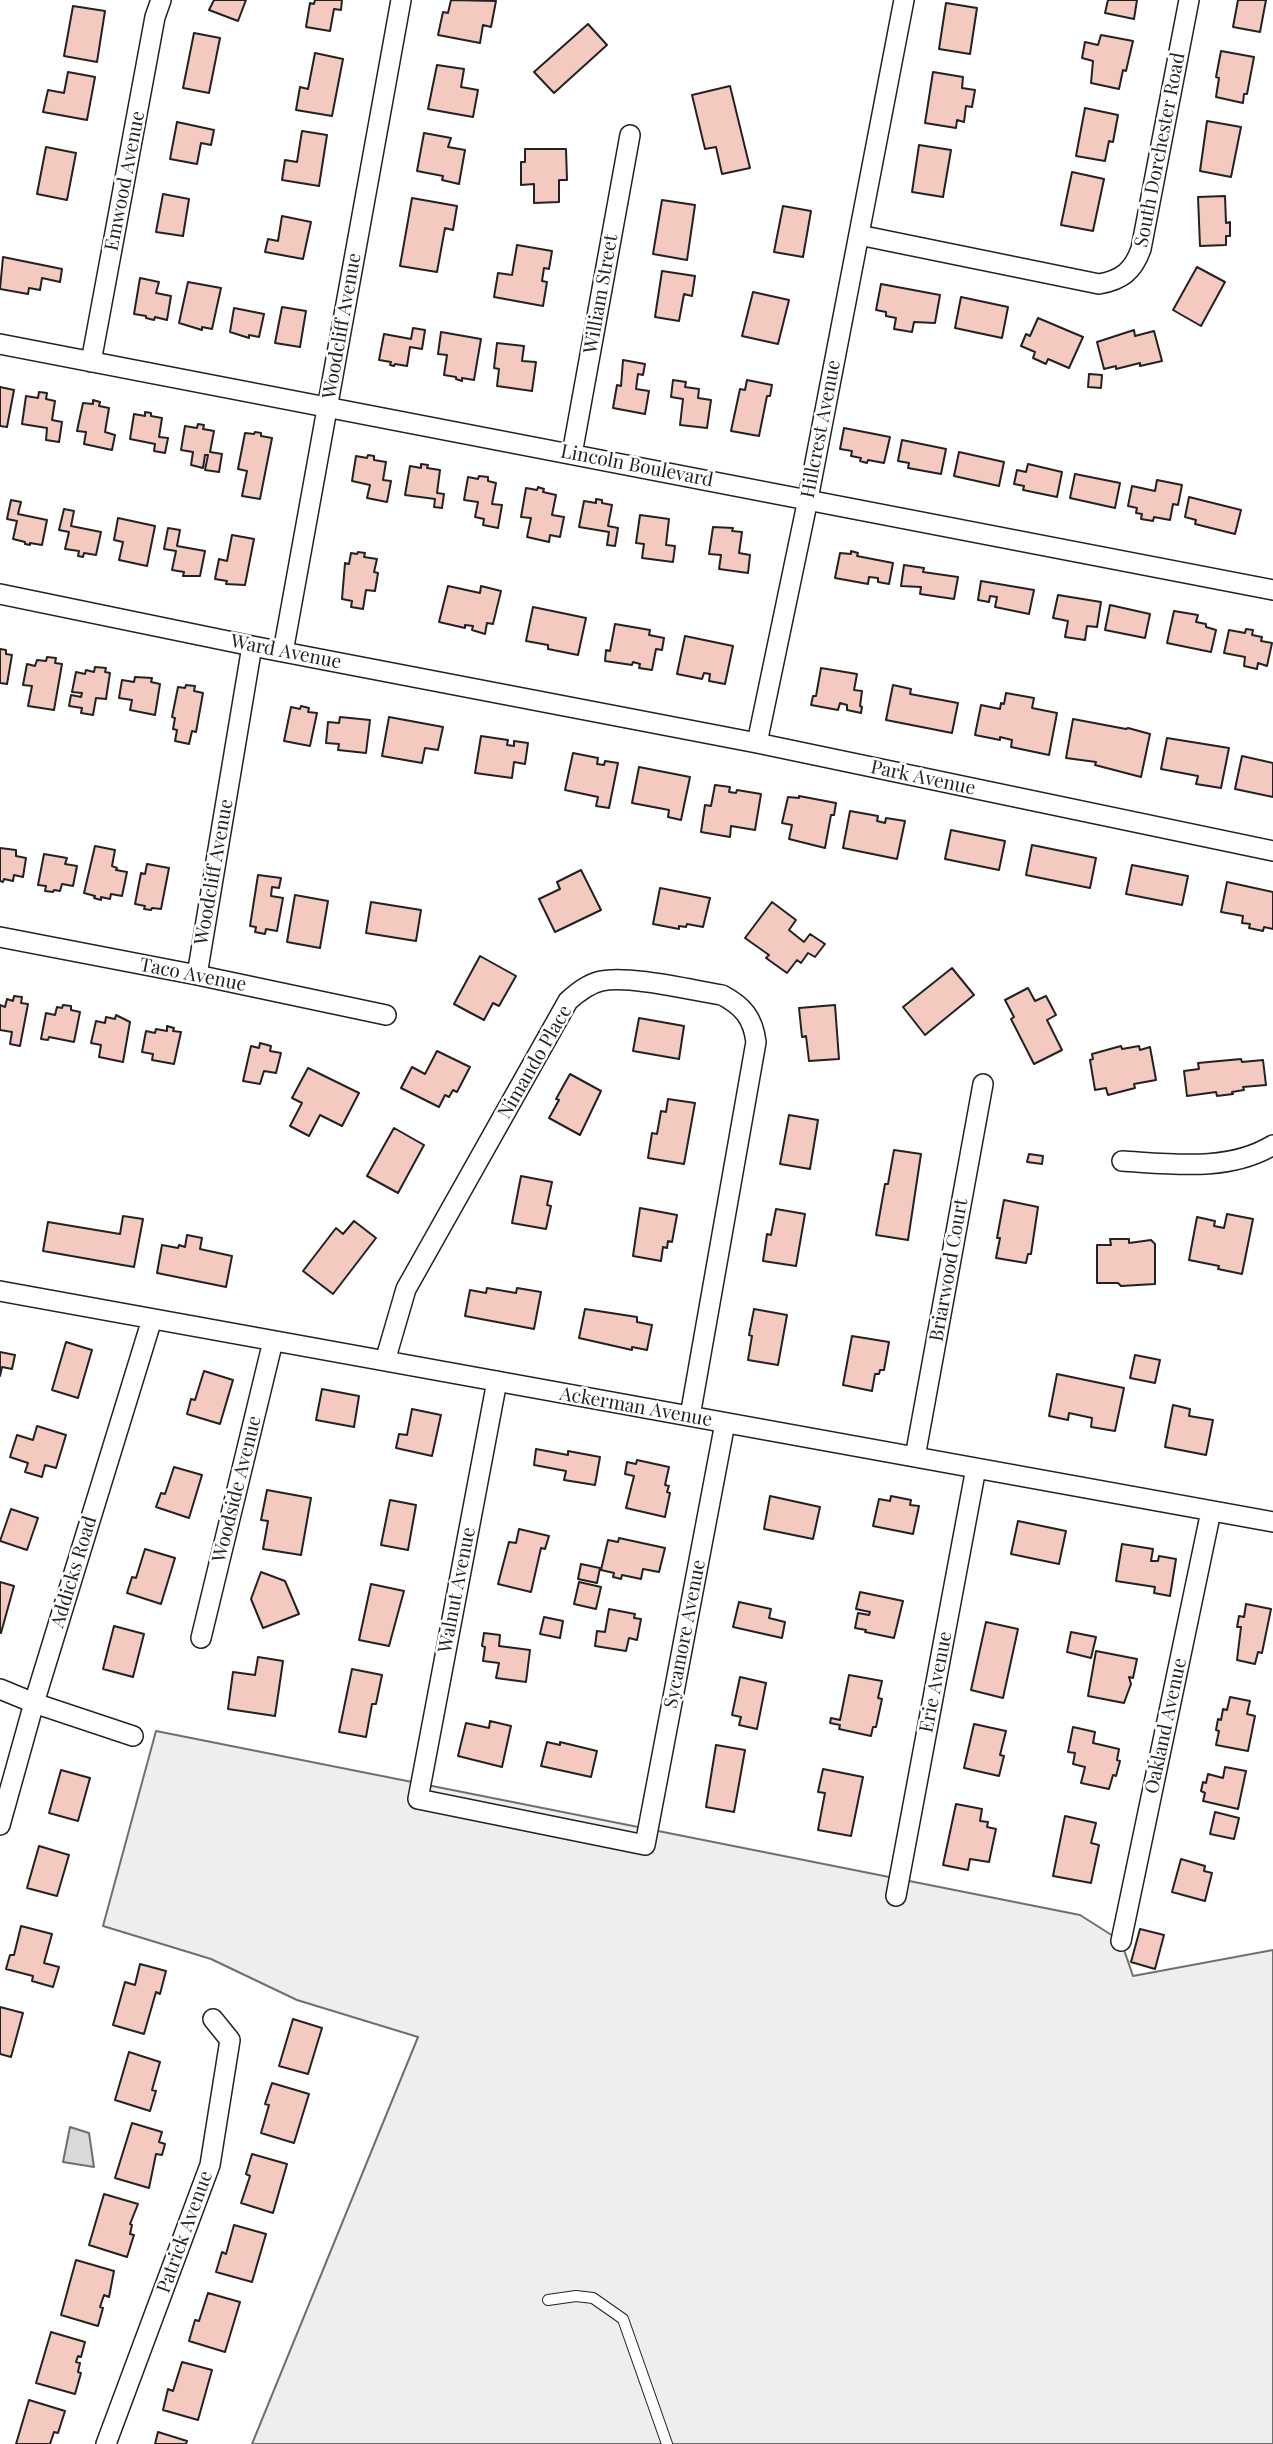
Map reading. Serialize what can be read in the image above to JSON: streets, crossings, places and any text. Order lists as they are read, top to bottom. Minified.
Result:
{"streets":{"street":["South Dorchester Road","Emwood Avenue","William Street","Woodcliff Avenue","Hillcrest Avenue","Lincoln Boulevard","Ward Avenue","Park Avenue","Taco Avenue","Nimando Place","Briarwood Court","Ackerman Avenue","Woodside Avenue","Addicks Road","Walnut Avenue","Sycamore Avenue","Erie Avenue","Oakland Avenue","Patrick Avenue"]},"crossings":[["South Dorchester Road","Hillcrest Avenue"],["Emwood Avenue","Lincoln Boulevard"],["William Street","Lincoln Boulevard"],["Woodcliff Avenue","Lincoln Boulevard"],["Woodcliff Avenue","Ward Avenue"],["Woodcliff Avenue","Taco Avenue"],["Hillcrest Avenue","Lincoln Boulevard"],["Hillcrest Avenue","Park Avenue"],["Ward Avenue","Park Avenue"],["Nimando Place","Ackerman Avenue"],["Briarwood Court","Ackerman Avenue"],["Ackerman Avenue","Woodside Avenue"],["Ackerman Avenue","Addicks Road"],["Ackerman Avenue","Walnut Avenue"],["Ackerman Avenue","Sycamore Avenue"],["Ackerman Avenue","Erie Avenue"],["Ackerman Avenue","Oakland Avenue"],["Walnut Avenue","Sycamore Avenue"]]}
